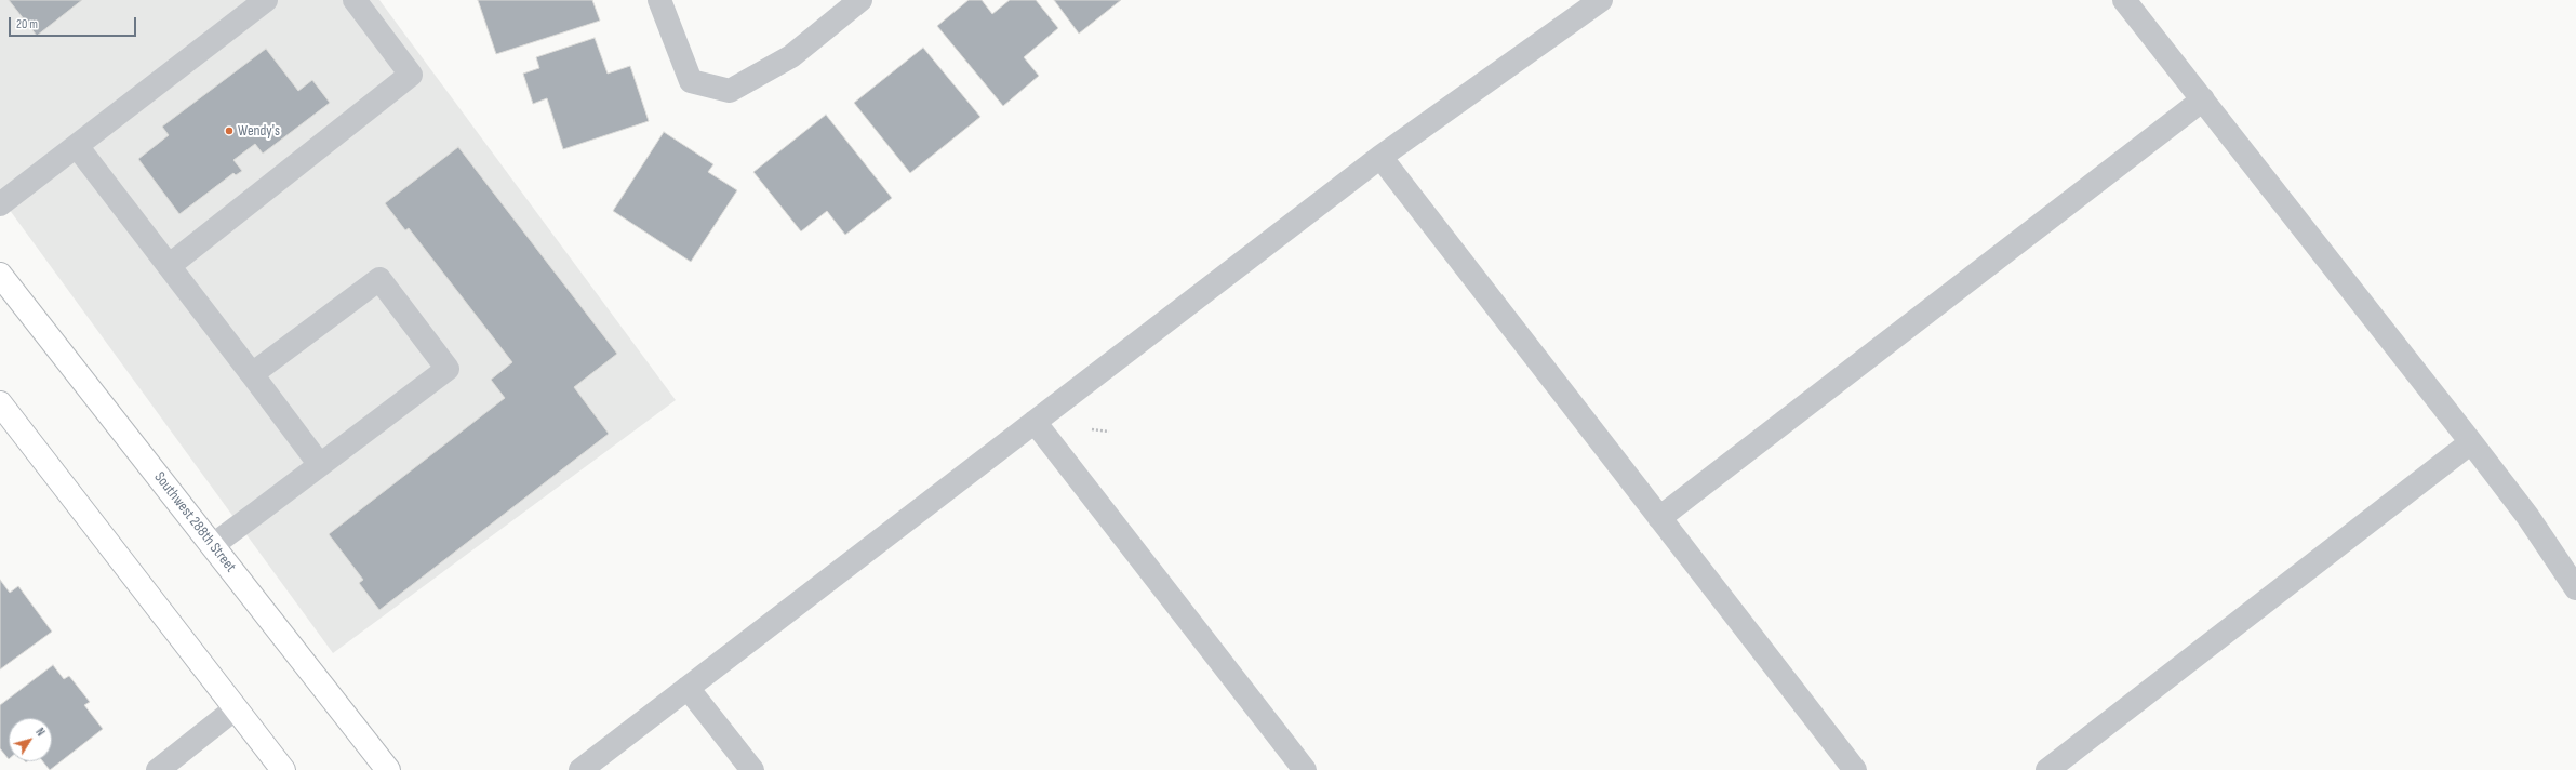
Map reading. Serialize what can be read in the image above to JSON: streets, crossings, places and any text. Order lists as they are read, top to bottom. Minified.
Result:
{"streets":{"main road":["Southwest 288th Street"]},"places":["Wendy's"],"scale_bar":"20 m","north":"top right"}
